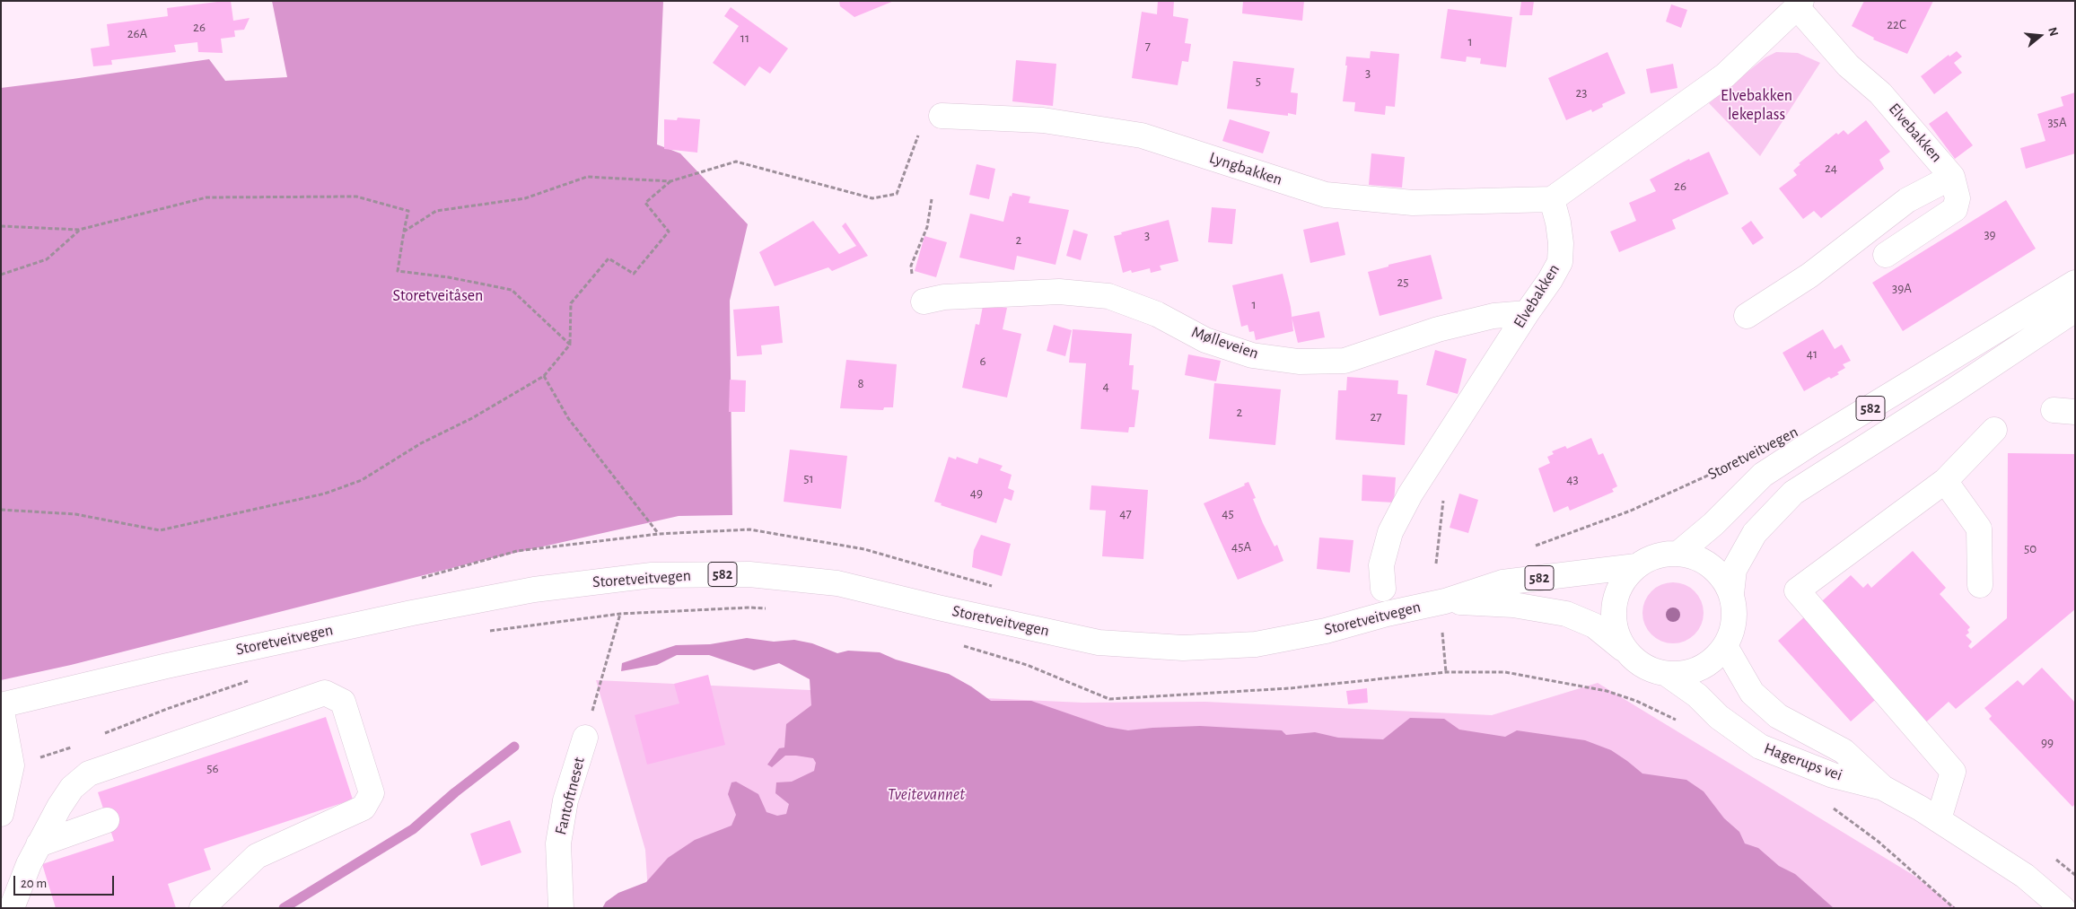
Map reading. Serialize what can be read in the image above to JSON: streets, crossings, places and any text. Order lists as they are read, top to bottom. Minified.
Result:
{"streets":{"main road":["Elvebakken","Lyngbakken","Mølleveien","582","Storetveitvegen","Hagerups vei","Fantoftneset"]},"crossings":[["Elvebakken","Lyngbakken"],["Elvebakken","Mølleveien"],["582","Storetveitvegen"],["582","Hagerups vei"],["Storetveitvegen","Hagerups vei"]],"water":["Tveitevannet"],"parks":["Elvebakken lekeplass","Storetveitåsen"],"house_numbers":["22C","26","26A","11","1","7","3","5","23","35A","24","26","39","3","2","25","39A","1","41","6","8","4","2","27","51","43","49","47","45","45A","50","99","56"],"scale_bar":"20 m","north":"right"}
